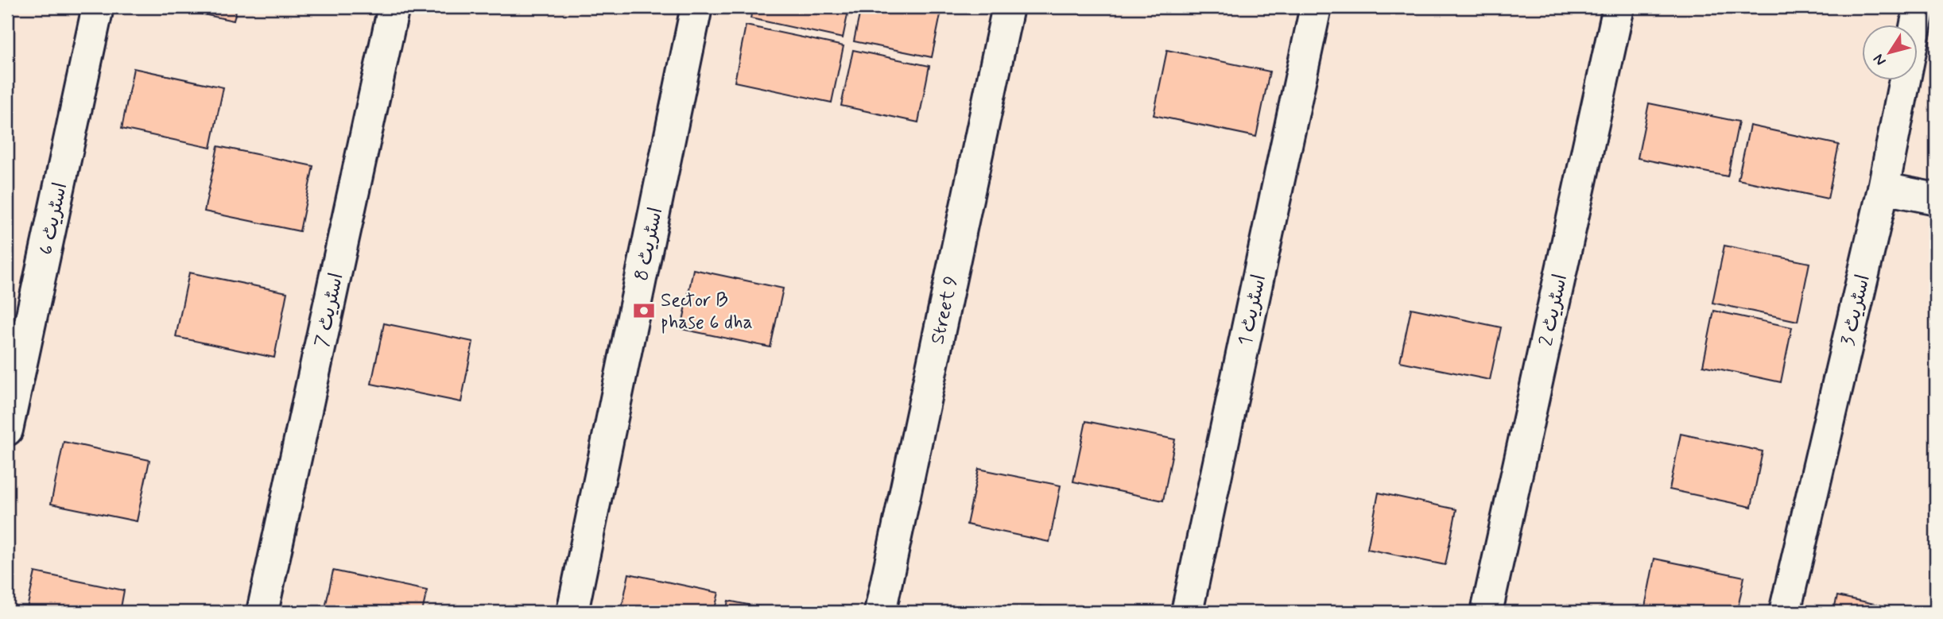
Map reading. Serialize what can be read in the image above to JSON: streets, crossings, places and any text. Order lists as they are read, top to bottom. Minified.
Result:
{"streets":{"street":["اسٹریٹ 6","اسٹریٹ 8","اسٹریٹ 7","Street 9","اسٹریٹ 1","اسٹریٹ 2","اسٹریٹ 3"]},"places":{"bank":["Sector B phase 6 dha"]},"north":"bottom left"}
